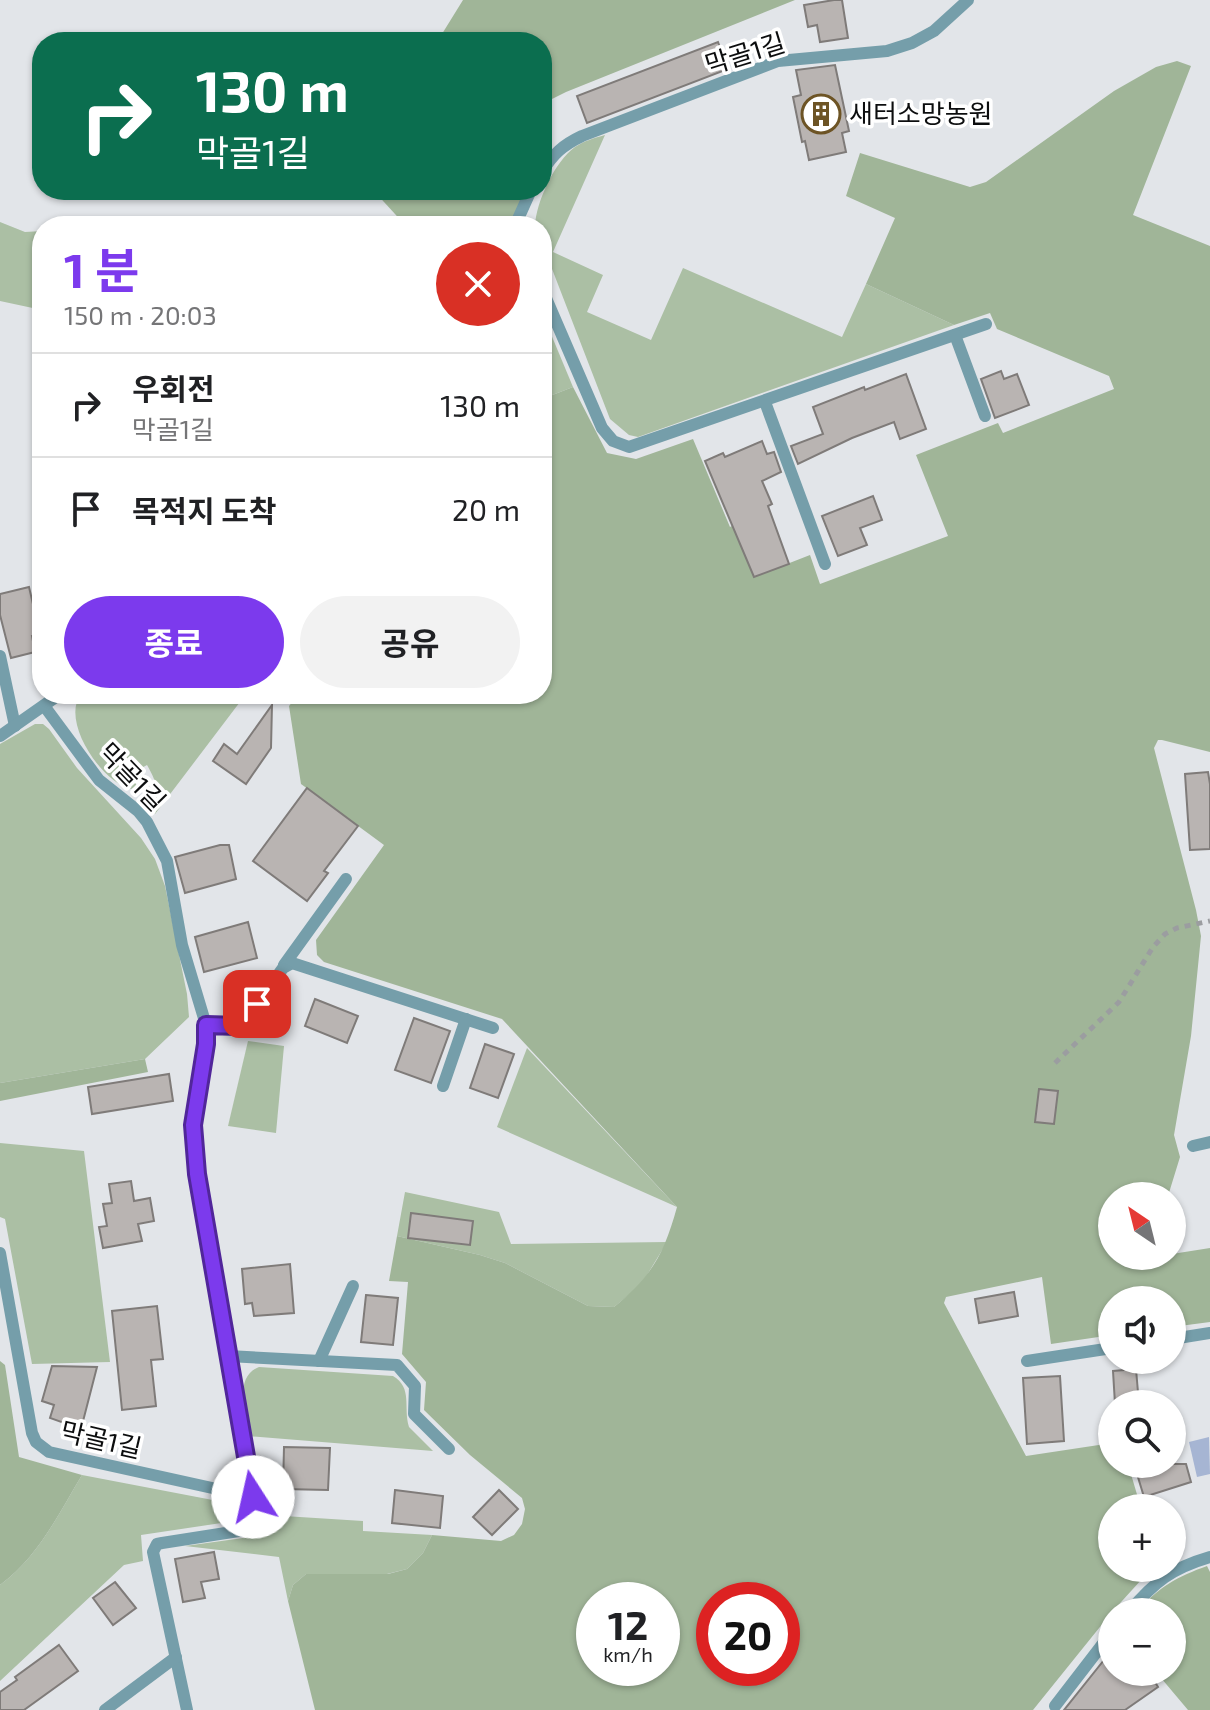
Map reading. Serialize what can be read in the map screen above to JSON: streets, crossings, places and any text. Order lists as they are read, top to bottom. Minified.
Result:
{"streets":{"lane":["막골1길"]},"places":{"building":["새터소망농원"]},"north":"top left","page":{"turn":["130 m","막골1길"],"heading":["1 분","150 m · 20:03"],"list":[{"name":"우회전","note":"막골1길","value":"130 m"},{"name":"목적지 도착","value":"20 m"}],"buttons":["종료","공유"],"map_buttons":["+","−"],"speed":"12 km/h","limit":"20"}}
